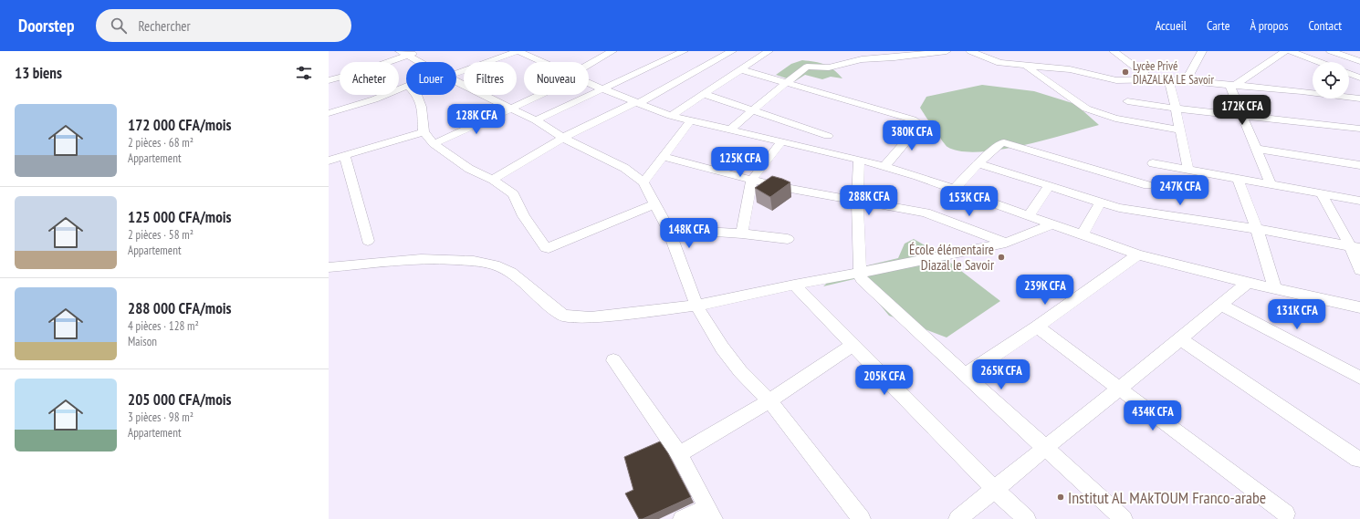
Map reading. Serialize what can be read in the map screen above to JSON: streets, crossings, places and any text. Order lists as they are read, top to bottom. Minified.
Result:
{"places":["Lycèe Privé DIAZALKA LE Savoir","École élémentaire Diazal le Savoir","Institut AL MAkTOUM Franco-arabe"],"page":{"header":"Doorstep","search":"Rechercher","nav":["Accueil","Carte","À propos","Contact"],"heading":"13 biens","chip":["Acheter","Louer","Filtres","Nouveau"],"list":[{"name":"172 000 CFA/mois","note":"2 pièces · 68 m² · Appartement"},{"name":"125 000 CFA/mois","note":"2 pièces · 58 m² · Appartement"},{"name":"288 000 CFA/mois","note":"4 pièces · 128 m² · Maison"},{"name":"205 000 CFA/mois","note":"3 pièces · 98 m² · Appartement"}],"price":["172K CFA","128K CFA","380K CFA","125K CFA","247K CFA","288K CFA","153K CFA","148K CFA","239K CFA","131K CFA","265K CFA","205K CFA","434K CFA"]}}
